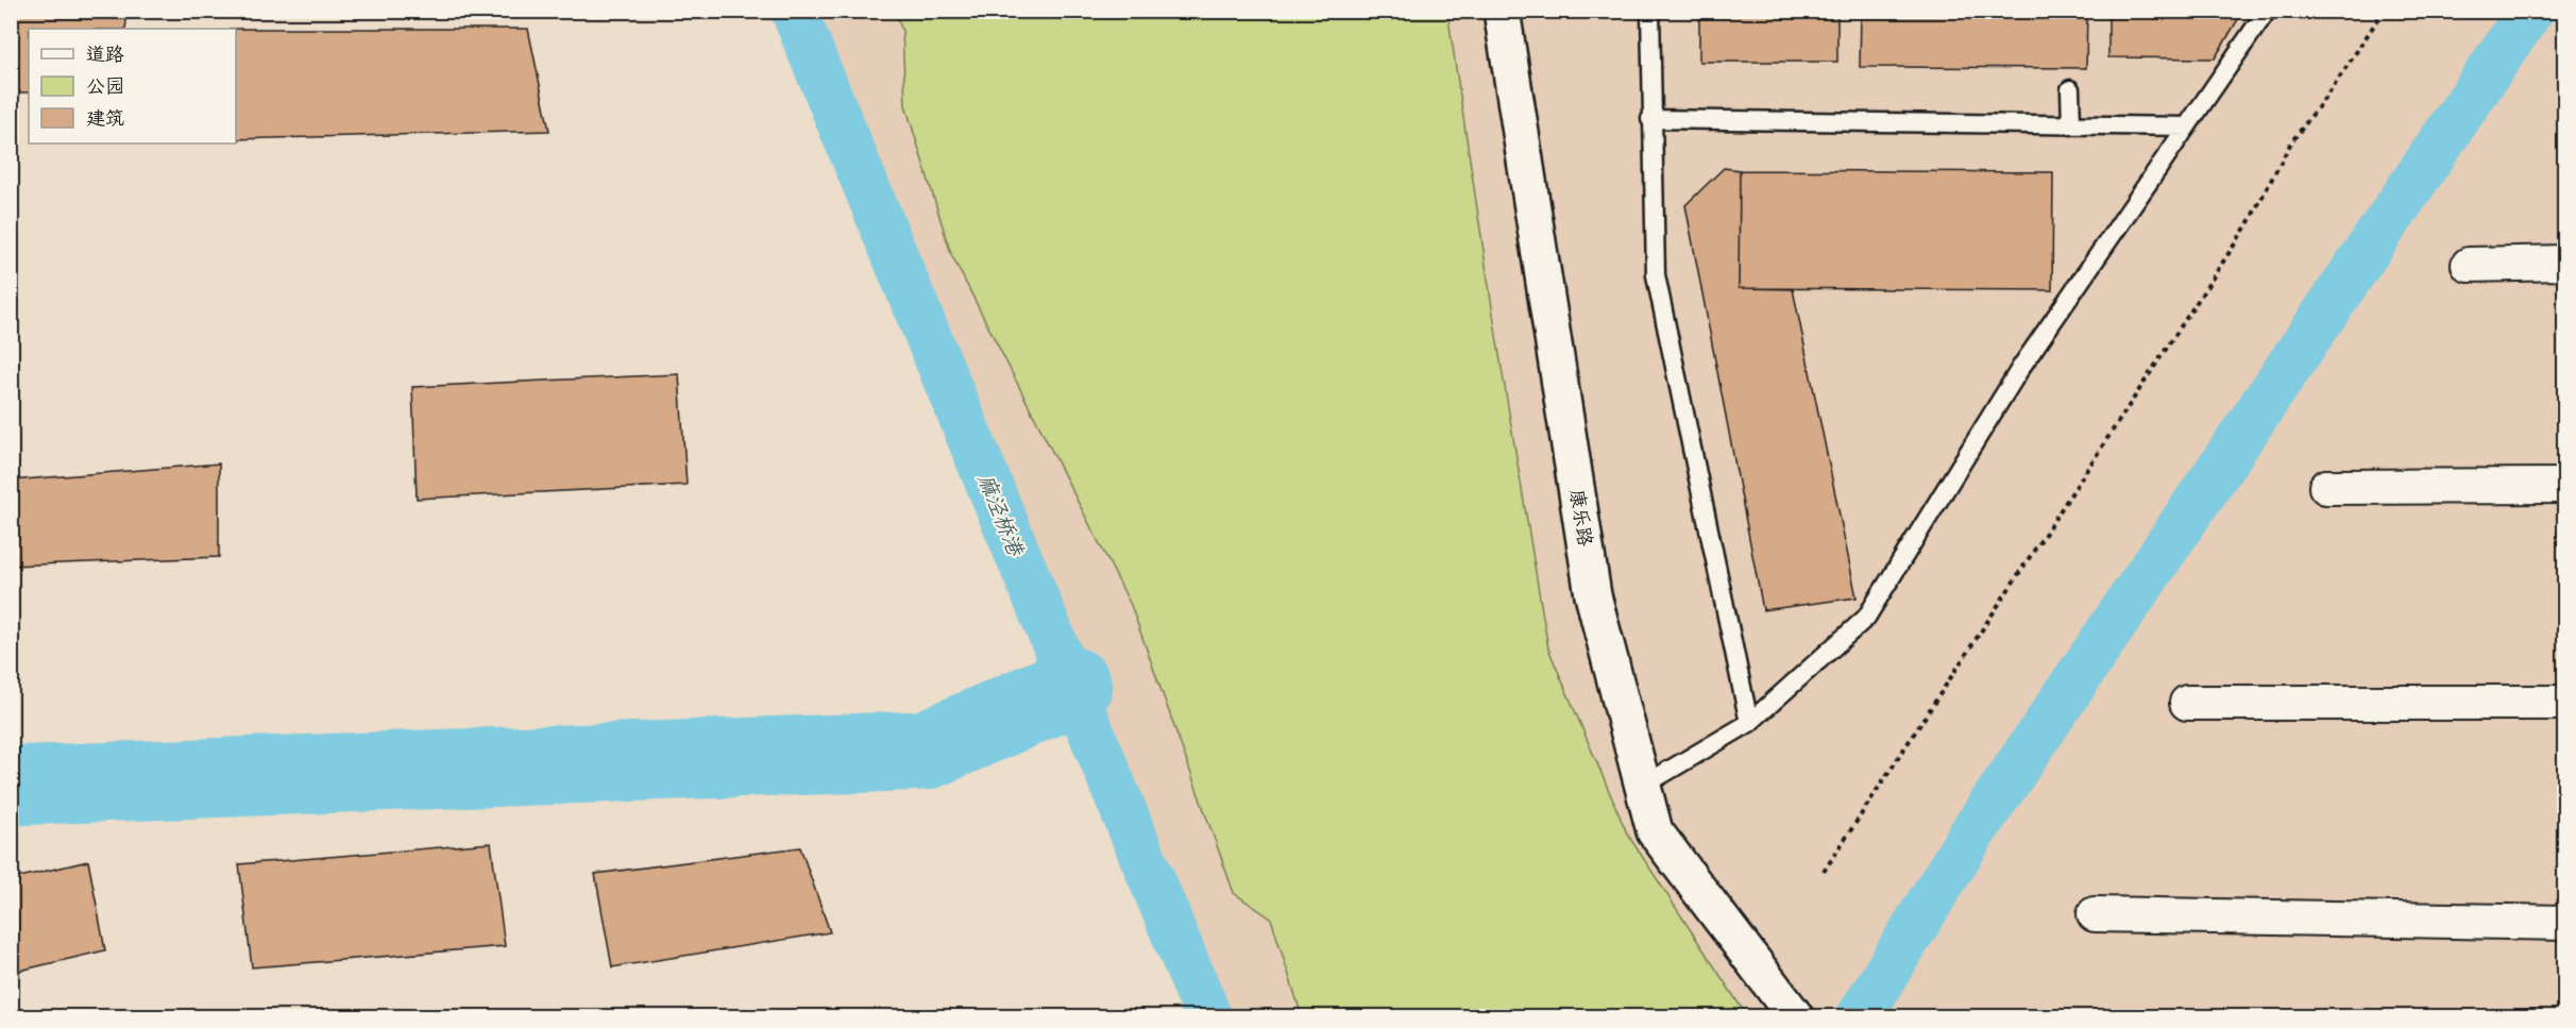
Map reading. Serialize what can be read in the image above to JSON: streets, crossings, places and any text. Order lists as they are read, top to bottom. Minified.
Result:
{"streets":{"street":["康乐路"]},"water":["麻泾桥港"],"legend":["道路","公园","建筑"]}
